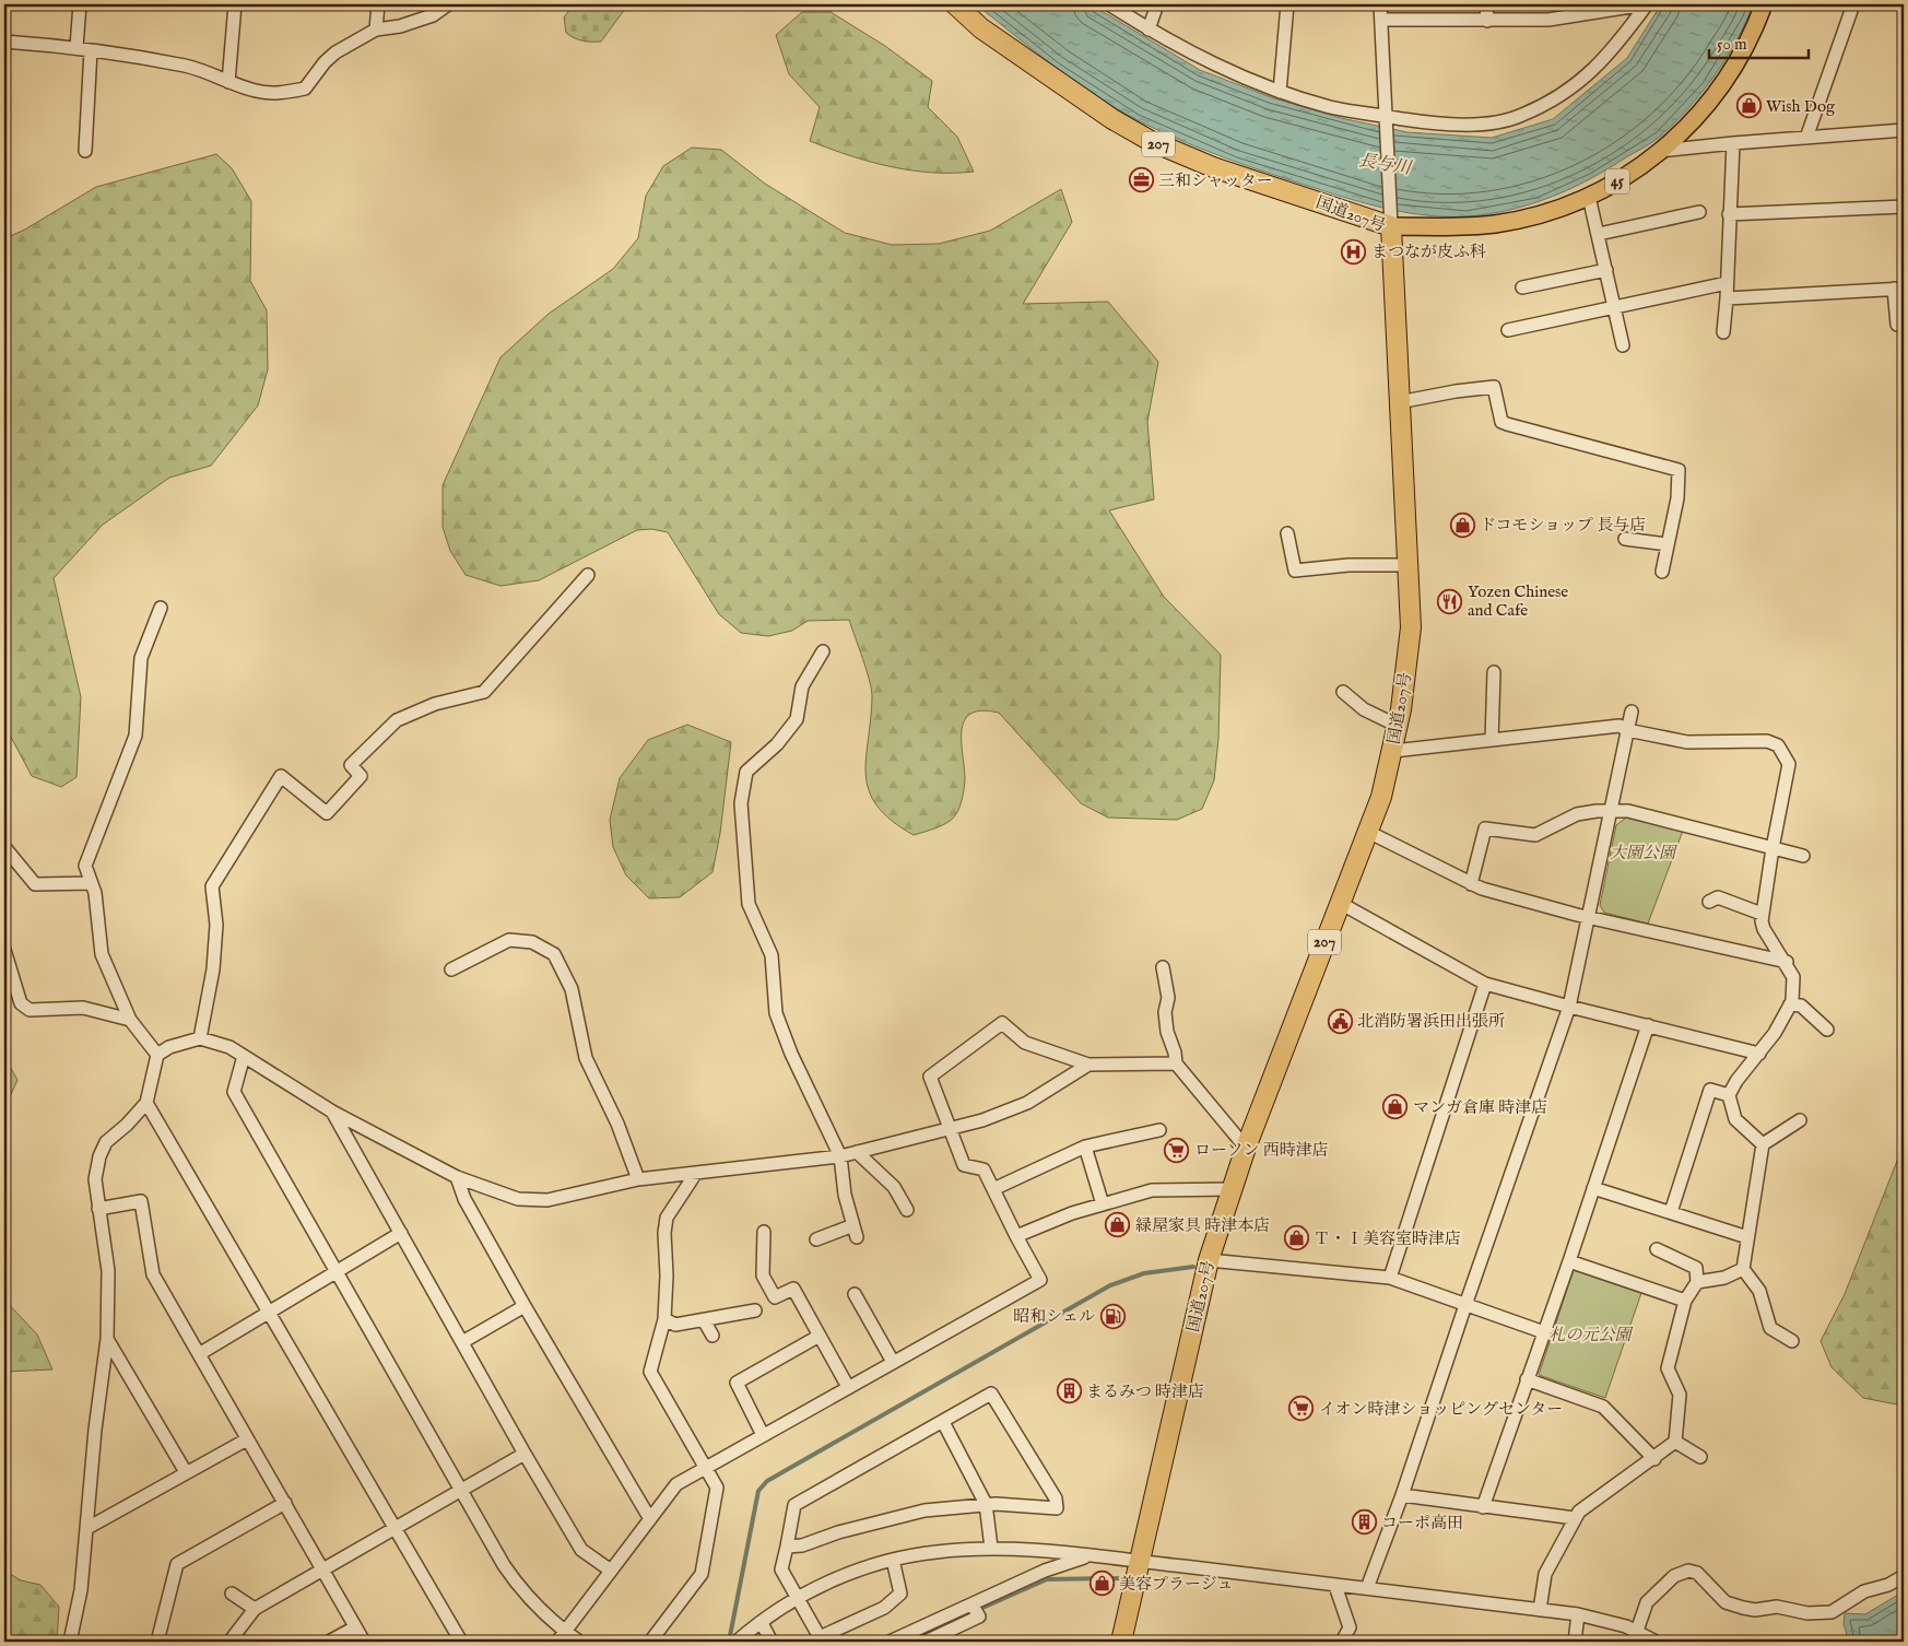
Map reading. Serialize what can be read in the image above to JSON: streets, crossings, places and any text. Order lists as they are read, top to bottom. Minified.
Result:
{"streets":{"highway":["207","国道207号"],"main road":["45"]},"crossings":[["45","国道207号"]],"water":["長与川"],"parks":["大園公園","札の元公園"],"places":{"shop":["Wish Dog","ドコモショップ 長与店","マンガ倉庫 時津店","緑屋家具 時津本店","Ｔ・Ｉ美容室時津店","美容プラージュ"],"office":["三和シャッター"],"hospital":["まつなが皮ふ科"],"restaurant":["Yozen Chinese and Cafe"],"public building":["北消防署浜田出張所"],"supermarket":["ローソン 西時津店","イオン時津ショッピングセンター"],"fuel station":["昭和シェル"],"building":["まるみつ 時津店","コーポ高田"]},"scale_bar":"50 m"}
